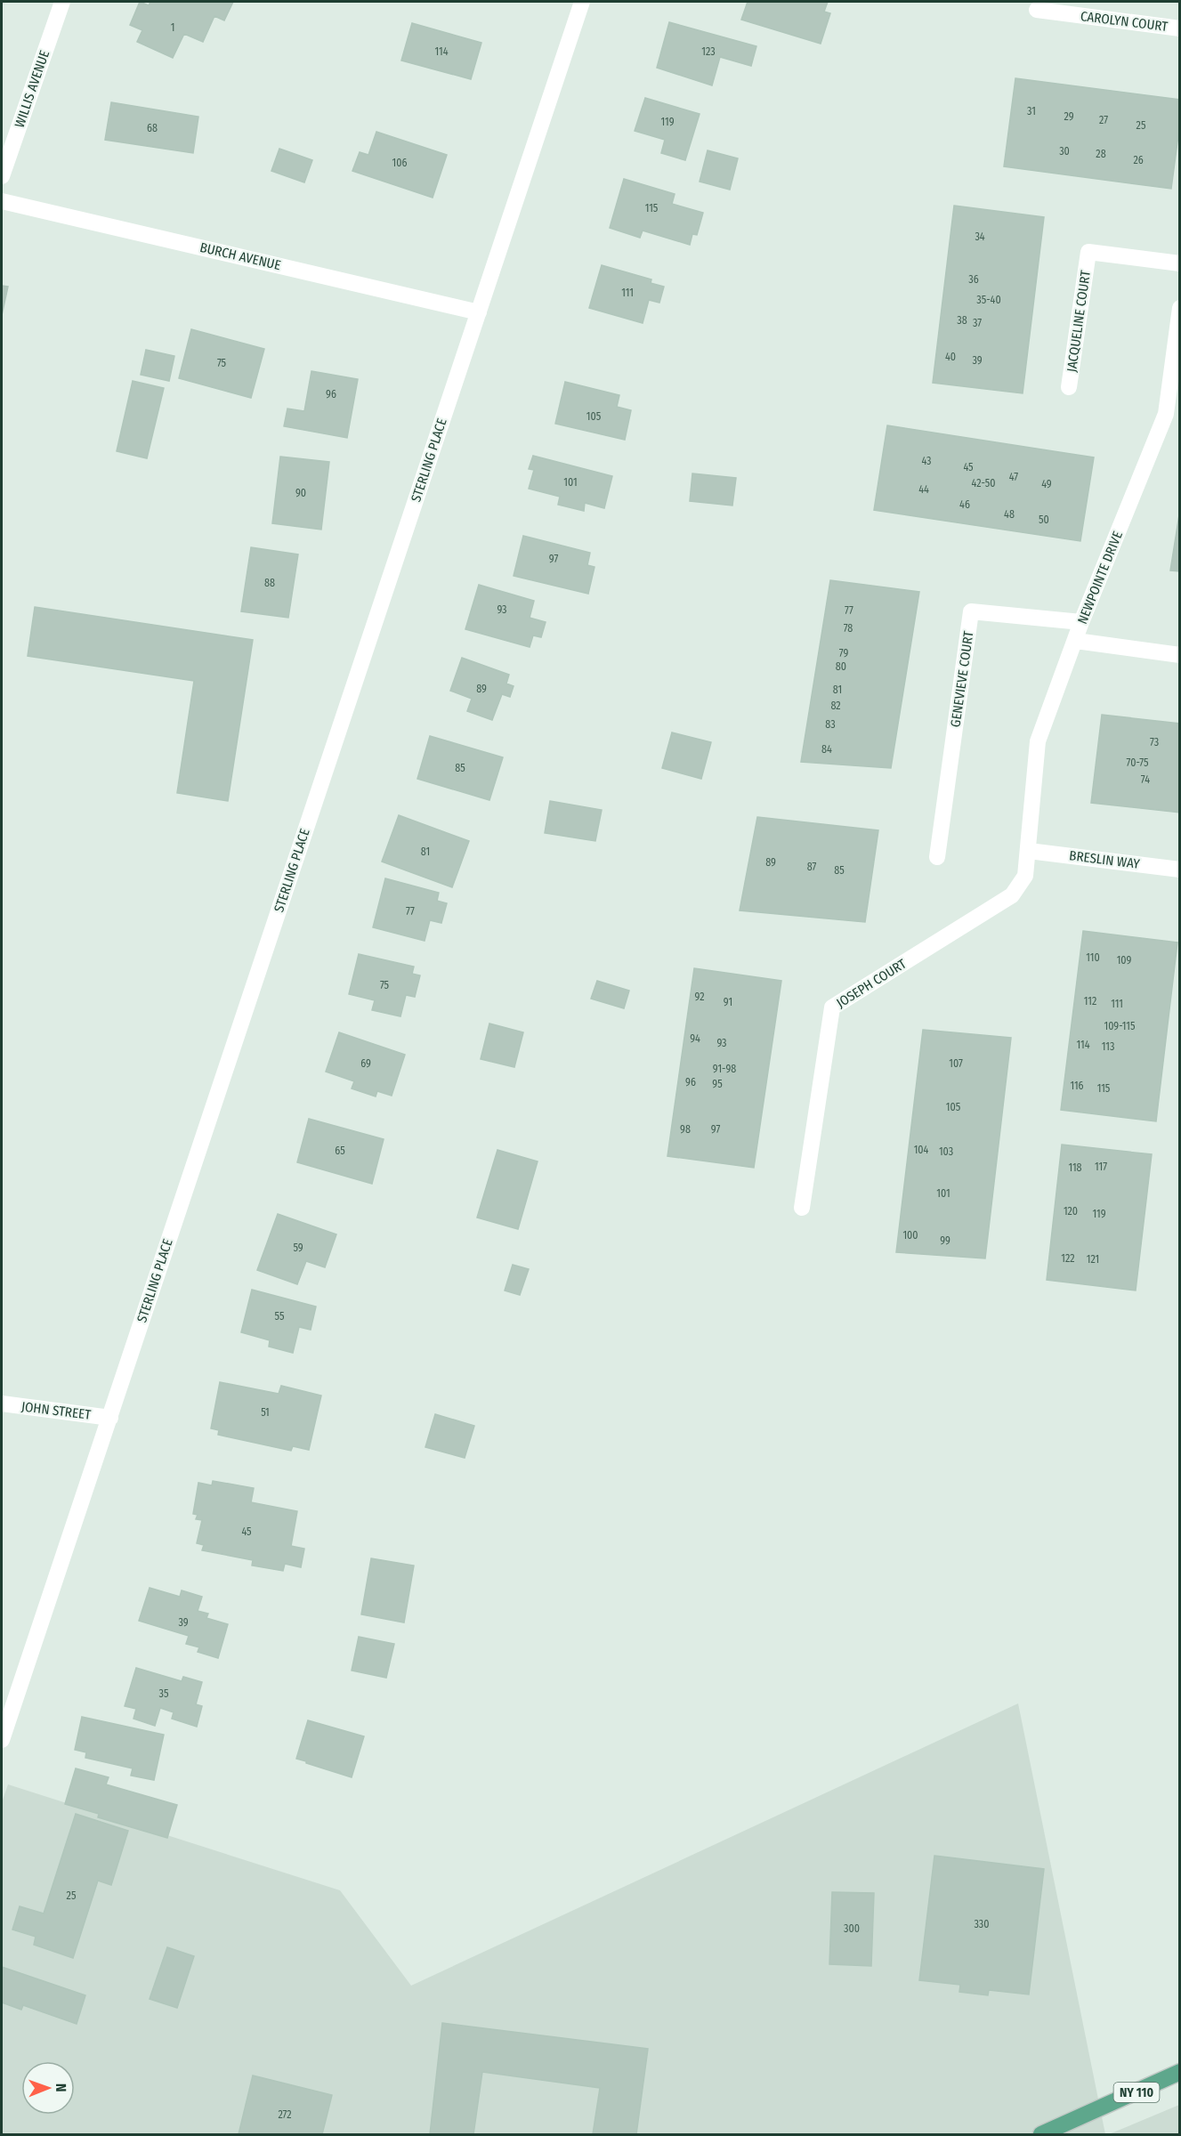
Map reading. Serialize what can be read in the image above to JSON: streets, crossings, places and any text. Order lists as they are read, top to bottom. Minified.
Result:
{"streets":{"main road":["NY 110"],"street":["CAROLYN COURT","WILLIS AVENUE","BURCH AVENUE","JACQUELINE COURT","STERLING PLACE","NEWPOINTE DRIVE","GENEVIEVE COURT","BRESLIN WAY","JOSEPH COURT","JOHN STREET"]},"crossings":[["BURCH AVENUE","STERLING PLACE"],["STERLING PLACE","JOHN STREET"],["NEWPOINTE DRIVE","GENEVIEVE COURT"],["NEWPOINTE DRIVE","BRESLIN WAY"],["NEWPOINTE DRIVE","JOSEPH COURT"],["BRESLIN WAY","JOSEPH COURT"]],"house_numbers":["1","114","123","31","29","27","119","25","68","30","28","26","106","115","34","36","111","35-40","38","37","40","39","75","96","105","43","45","47","101","42-50","49","44","90","46","48","50","97","88","93","77","78","79","80","89","81","82","83","73","84","70-75","85","74","81","89","87","85","77","110","109","75","92","112","91","111","109-115","94","93","114","113","69","107","91-98","96","95","116","115","105","98","97","104","65","103","117","118","101","120","119","100","99","59","122","121","55","51","45","39","35","25","330","300","272"],"north":"right"}
